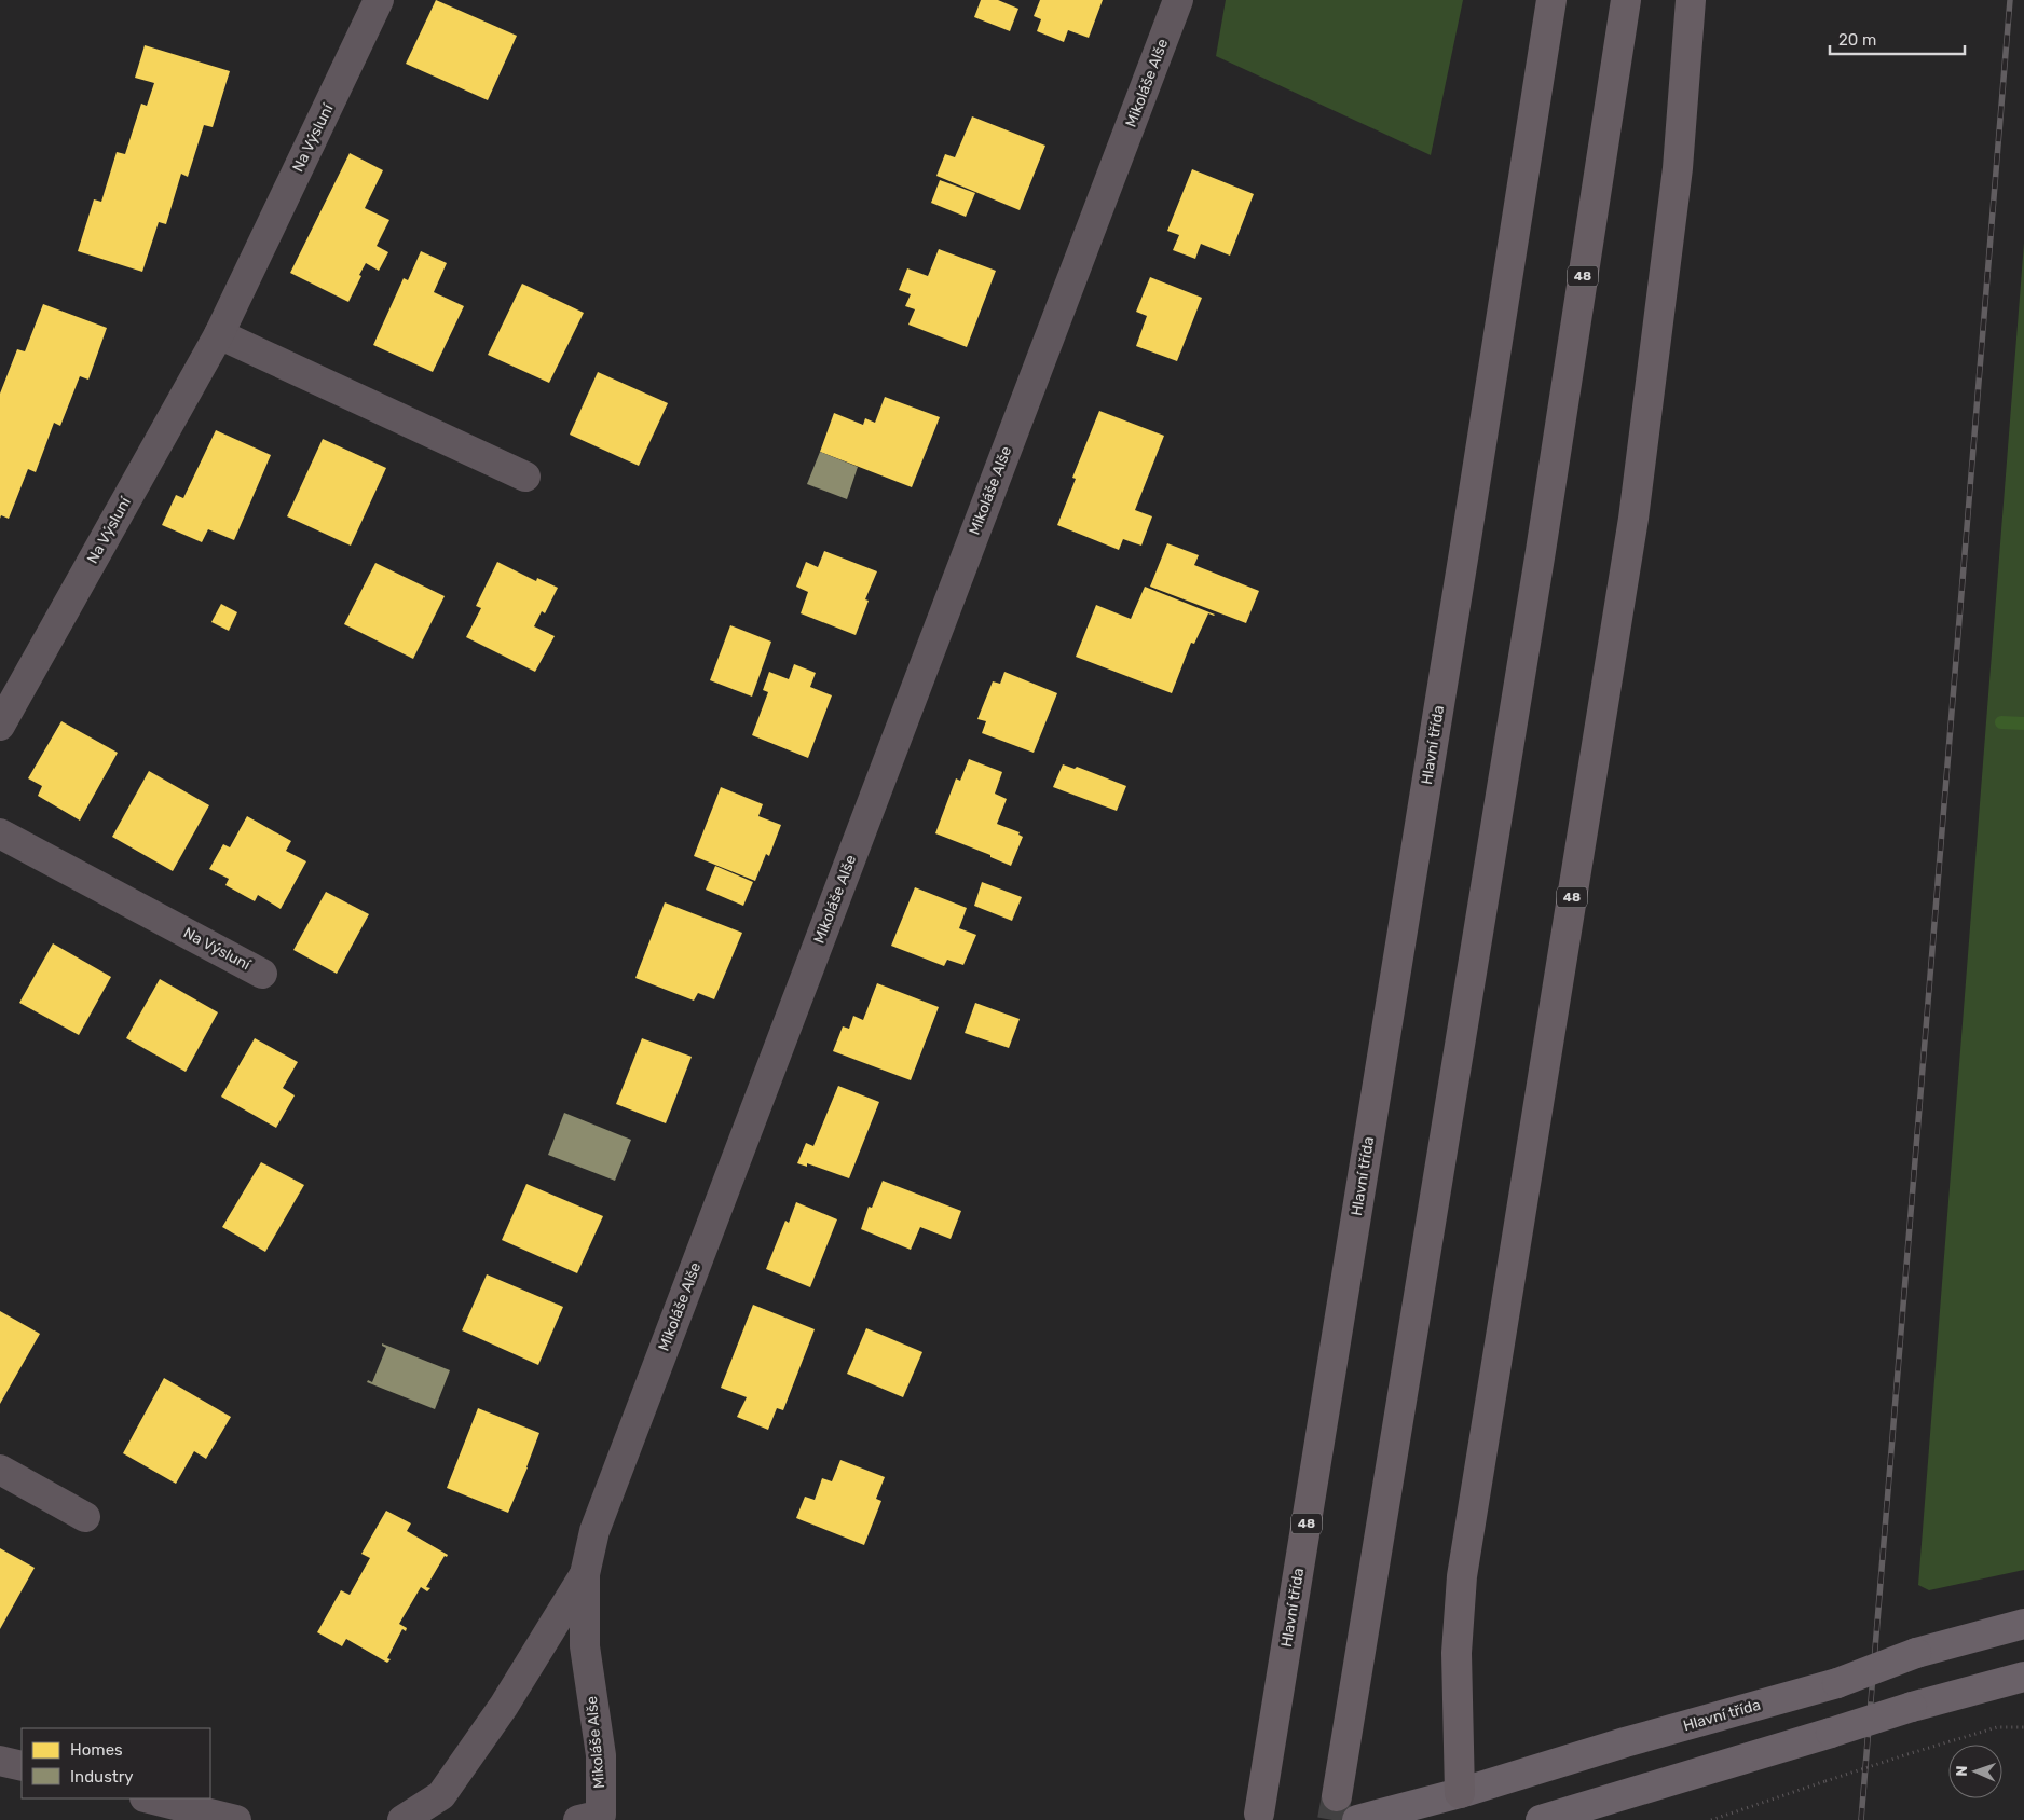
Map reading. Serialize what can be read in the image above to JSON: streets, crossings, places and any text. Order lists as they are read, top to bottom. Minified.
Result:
{"streets":{"highway":["48","Hlavní třída"],"street":["Mikoláše Alše","Na Výsluní"]},"crossings":[["48","Hlavní třída"]],"legend":["Homes","Industry"],"scale_bar":"20 m","north":"left"}
